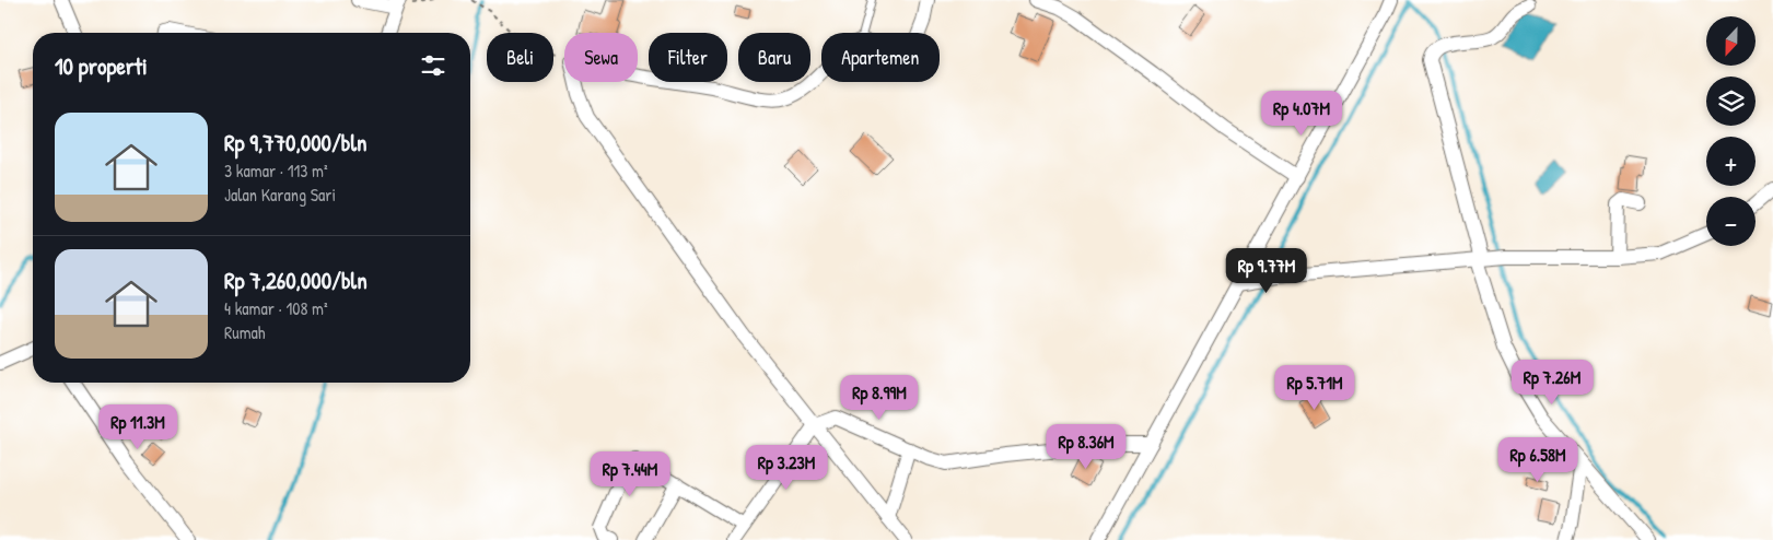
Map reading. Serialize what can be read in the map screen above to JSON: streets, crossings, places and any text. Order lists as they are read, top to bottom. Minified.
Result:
{"north":"bottom","page":{"map_buttons":["+","−"],"chip":["Beli","Sewa","Filter","Baru","Apartemen"],"heading":"10 properti","price":["Rp 4.07M","Rp 9.77M","Rp 7.26M","Rp 5.71M","Rp 8.99M","Rp 11.3M","Rp 8.36M","Rp 6.58M","Rp 3.23M","Rp 7.44M"],"list":[{"name":"Rp 9,770,000/bln","note":"3 kamar · 113 m² · Jalan Karang Sari"},{"name":"Rp 7,260,000/bln","note":"4 kamar · 108 m² · Rumah"}]}}
